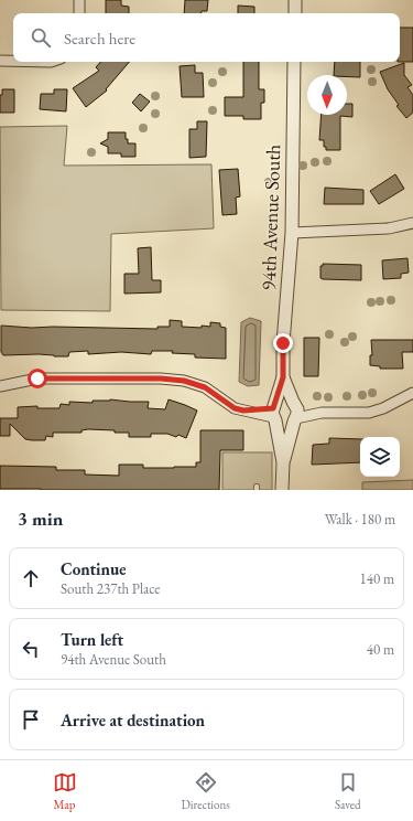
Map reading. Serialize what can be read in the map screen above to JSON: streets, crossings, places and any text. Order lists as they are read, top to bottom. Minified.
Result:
{"streets":{"street":["94th Avenue South"]},"north":"bottom","page":{"search":"Search here","heading":["3 min","Walk · 180 m"],"list":[["Continue","South 237th Place","140 m"],["Turn left","94th Avenue South","40 m"],"Arrive at destination"],"nav":["Map","Directions","Saved"]}}
